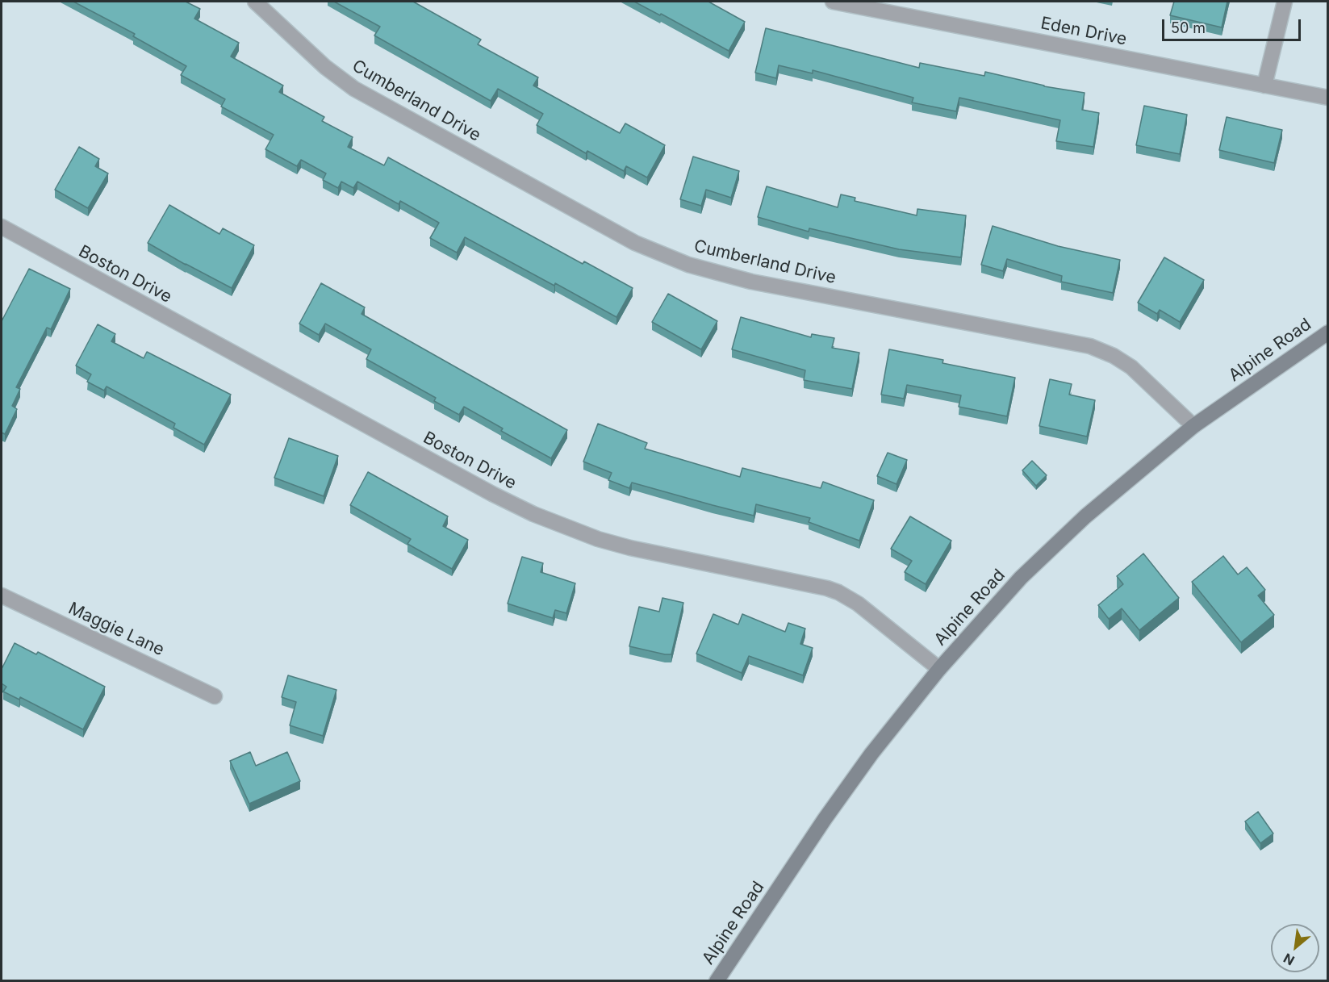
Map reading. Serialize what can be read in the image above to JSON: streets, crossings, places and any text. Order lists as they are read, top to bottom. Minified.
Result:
{"streets":{"main road":["Alpine Road"],"street":["Eden Drive","Cumberland Drive","Boston Drive","Maggie Lane"]},"crossings":[["Cumberland Drive","Alpine Road"],["Boston Drive","Alpine Road"]],"scale_bar":"50 m","north":"bottom left"}
